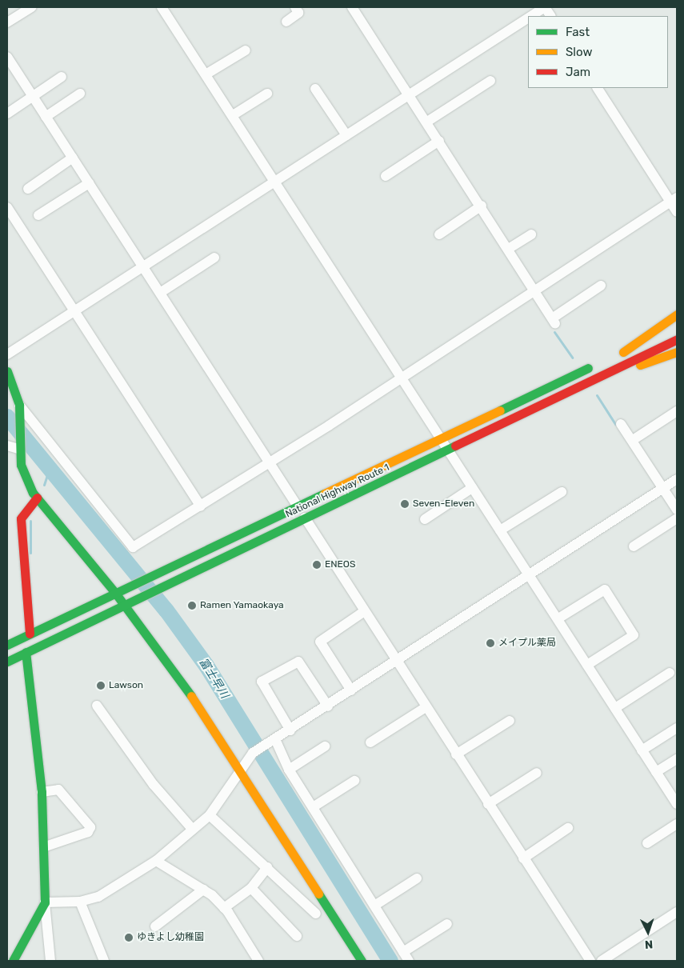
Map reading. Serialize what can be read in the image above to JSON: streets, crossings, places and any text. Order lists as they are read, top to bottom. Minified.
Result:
{"streets":{"main road":["National Highway Route 1"]},"water":["富士早川"],"places":["Seven-Eleven","ENEOS","Ramen Yamaokaya","メイプル薬局","Lawson","ゆきよし幼稚園"],"legend":["Fast","Slow","Jam"],"north":"bottom"}
